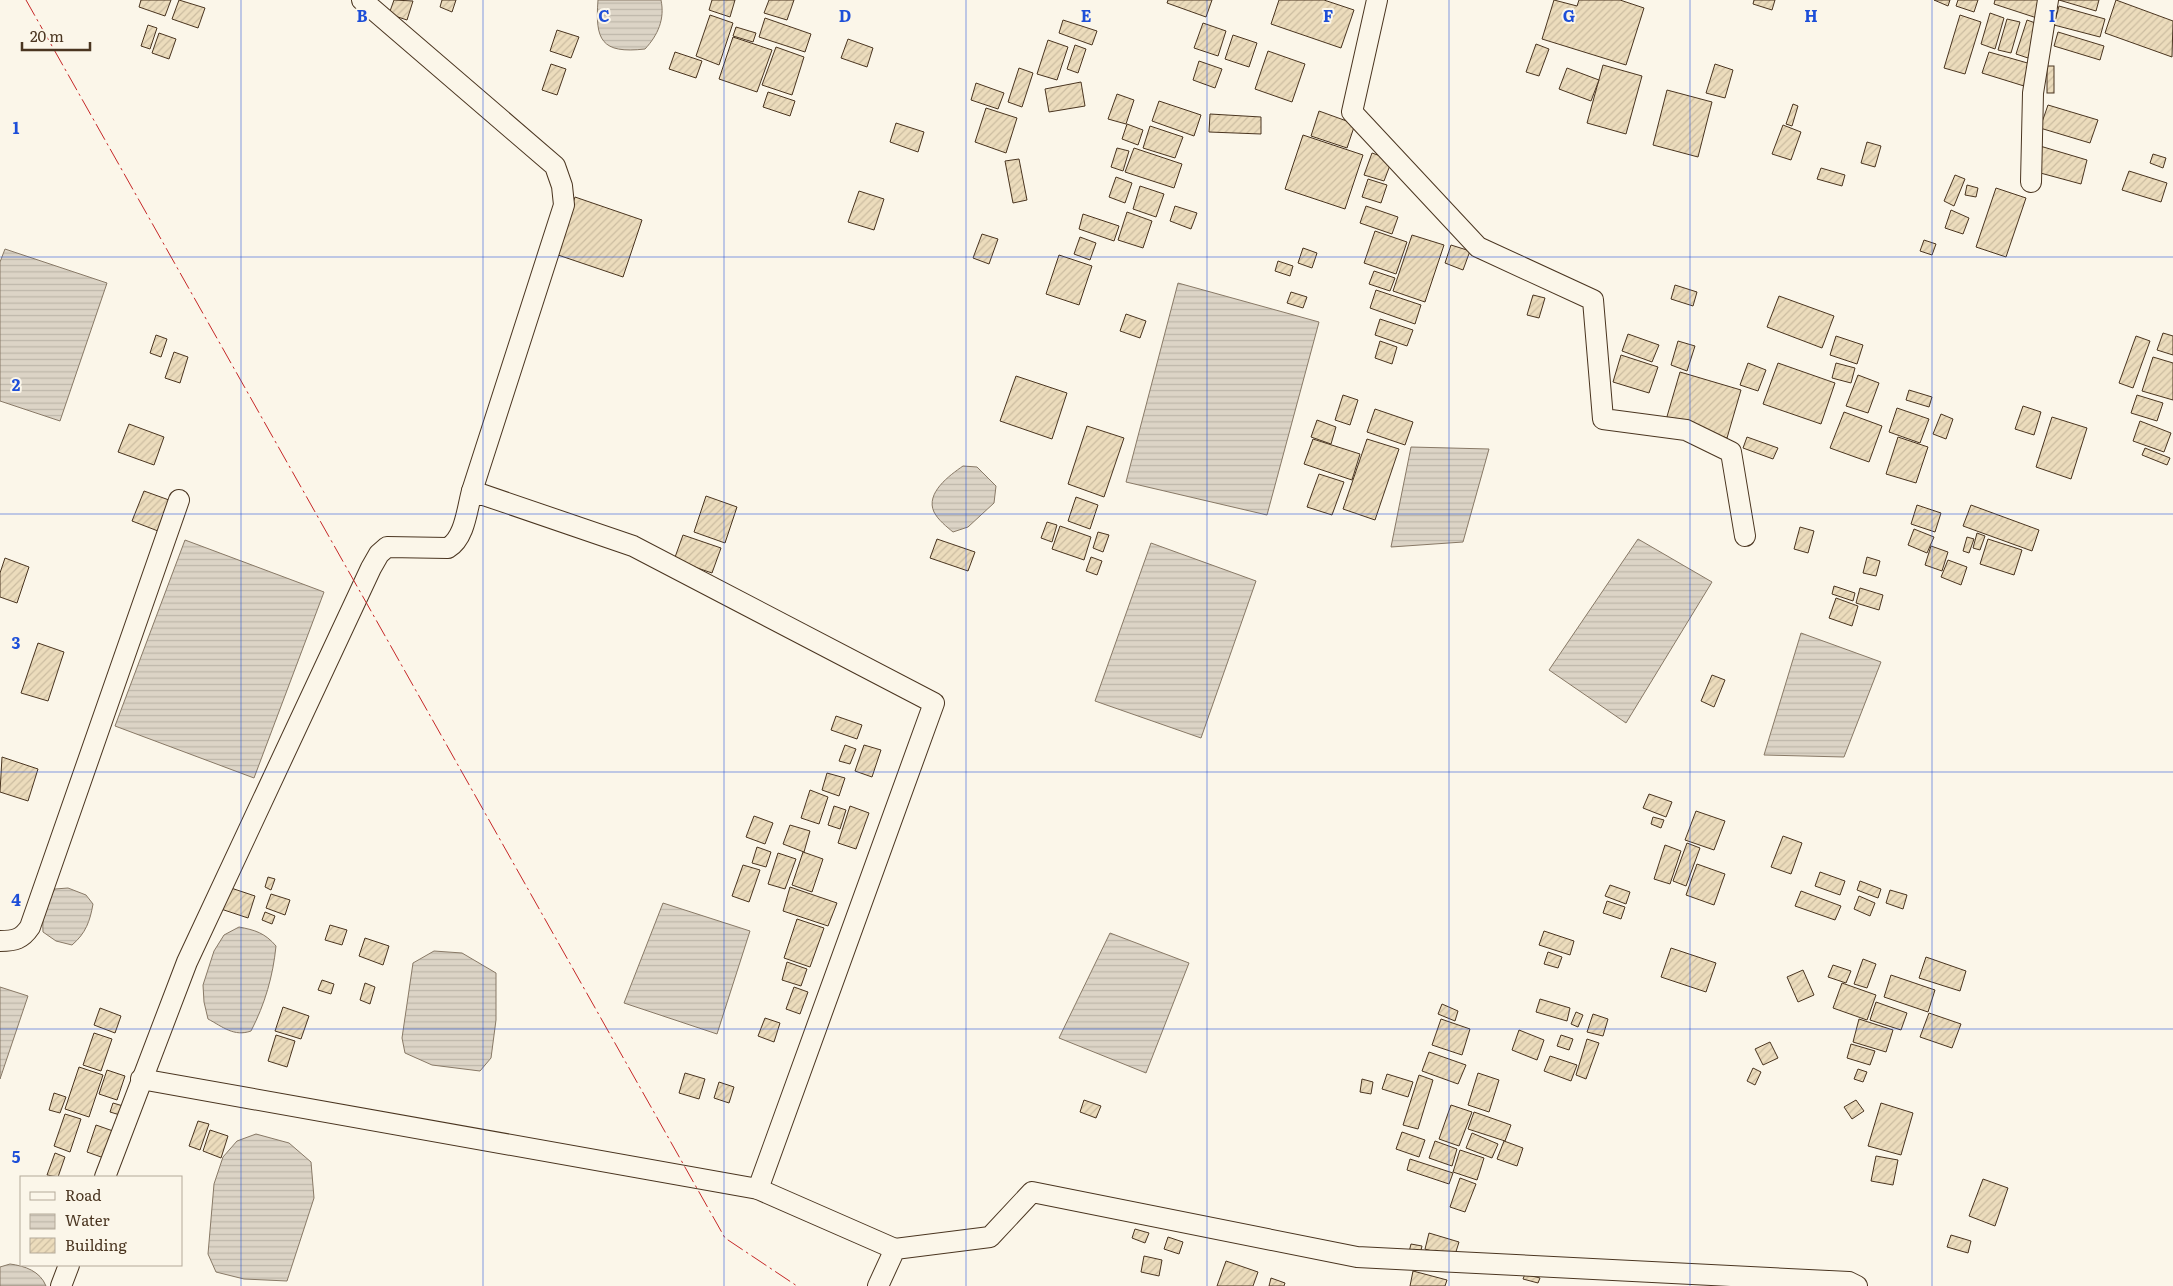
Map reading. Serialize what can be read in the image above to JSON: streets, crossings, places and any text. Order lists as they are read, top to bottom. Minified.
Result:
{"legend":["Road","Water","Building"],"scale_bar":"20 m","grid":{"columns":["B","C","D","E","F","G","H","I"],"rows":["1","2","3","4","5"]}}
